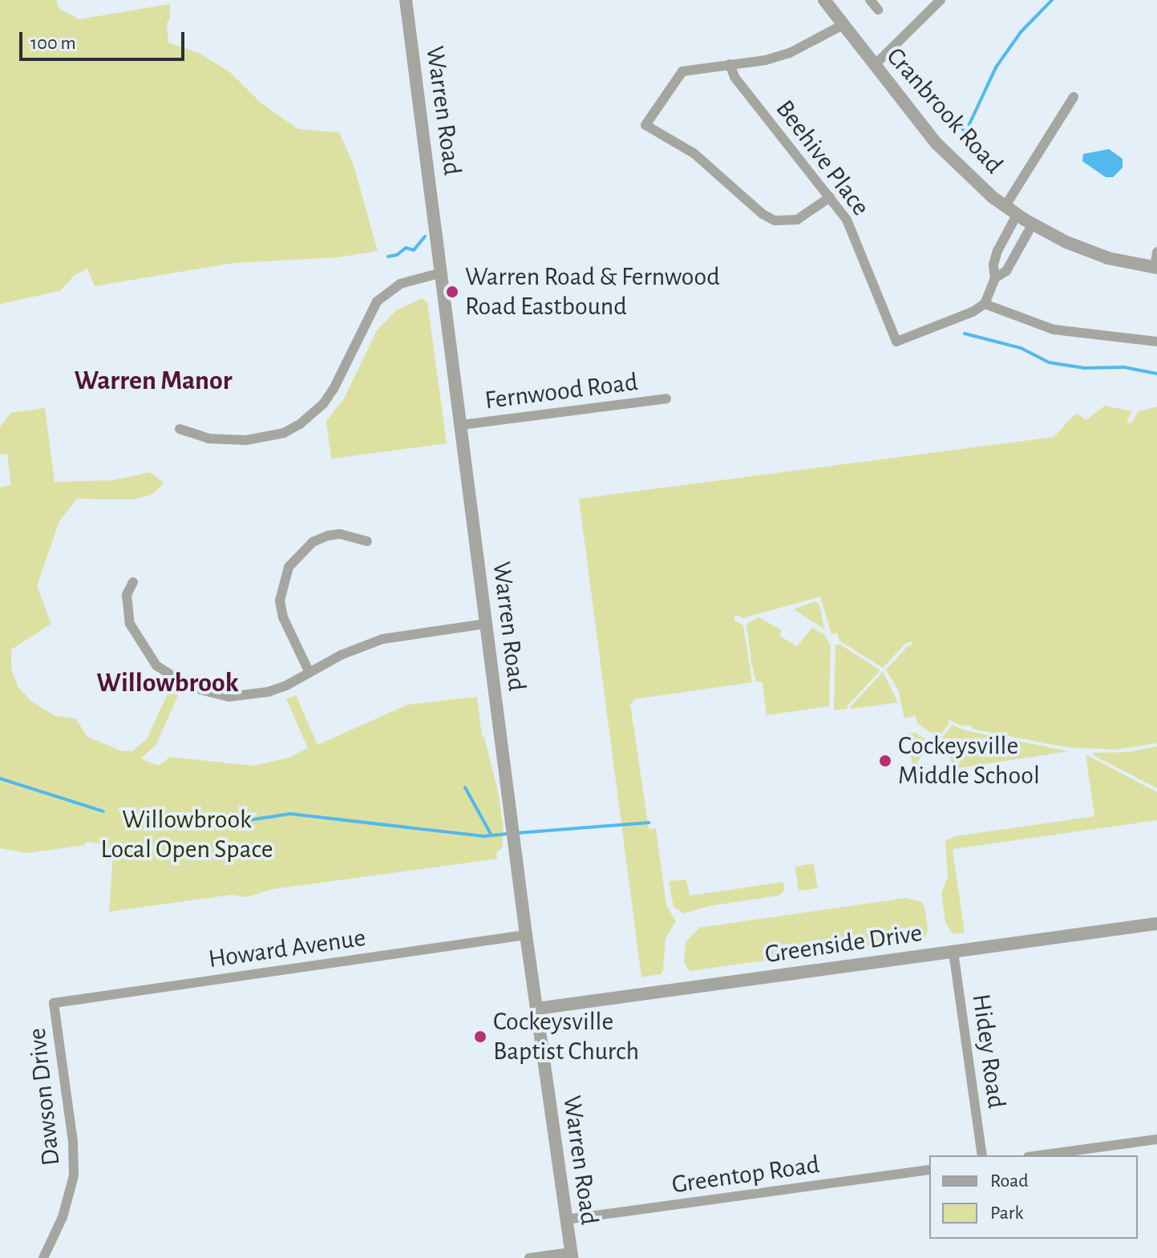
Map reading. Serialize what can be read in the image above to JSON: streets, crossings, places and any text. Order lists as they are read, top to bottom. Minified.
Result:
{"streets":{"street":["Warren Road","Cranbrook Road","Beehive Place","Fernwood Road","Greenside Drive","Howard Avenue","Hidey Road","Dawson Drive","Greentop Road"]},"crossings":[["Warren Road","Fernwood Road"],["Warren Road","Greenside Drive"],["Warren Road","Howard Avenue"],["Warren Road","Greentop Road"],["Greenside Drive","Hidey Road"],["Howard Avenue","Dawson Drive"]],"districts":["Warren Manor","Willowbrook"],"parks":["Willowbrook Local Open Space"],"places":["Warren Road & Fernwood Road Eastbound","Cockeysville Middle School","Cockeysville Baptist Church"],"legend":["Road","Park"],"scale_bar":"100 m"}
